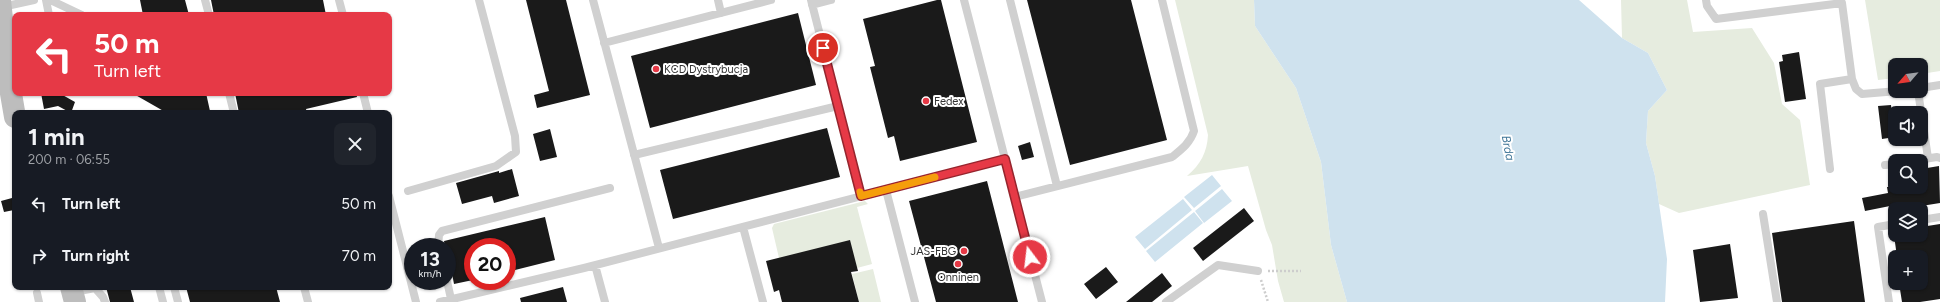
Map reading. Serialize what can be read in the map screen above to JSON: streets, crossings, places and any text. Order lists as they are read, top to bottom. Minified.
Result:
{"water":["Brda"],"places":["KCD Dystrybucja","Fedex","JAS-FBG","Onninen"],"north":"bottom left","page":{"turn":["50 m","Turn left"],"map_buttons":"+","heading":["1 min","200 m · 06:55"],"list":[{"name":"Turn left","value":"50 m"},{"name":"Turn right","value":"70 m"}],"speed":"13 km/h","limit":"20"}}
